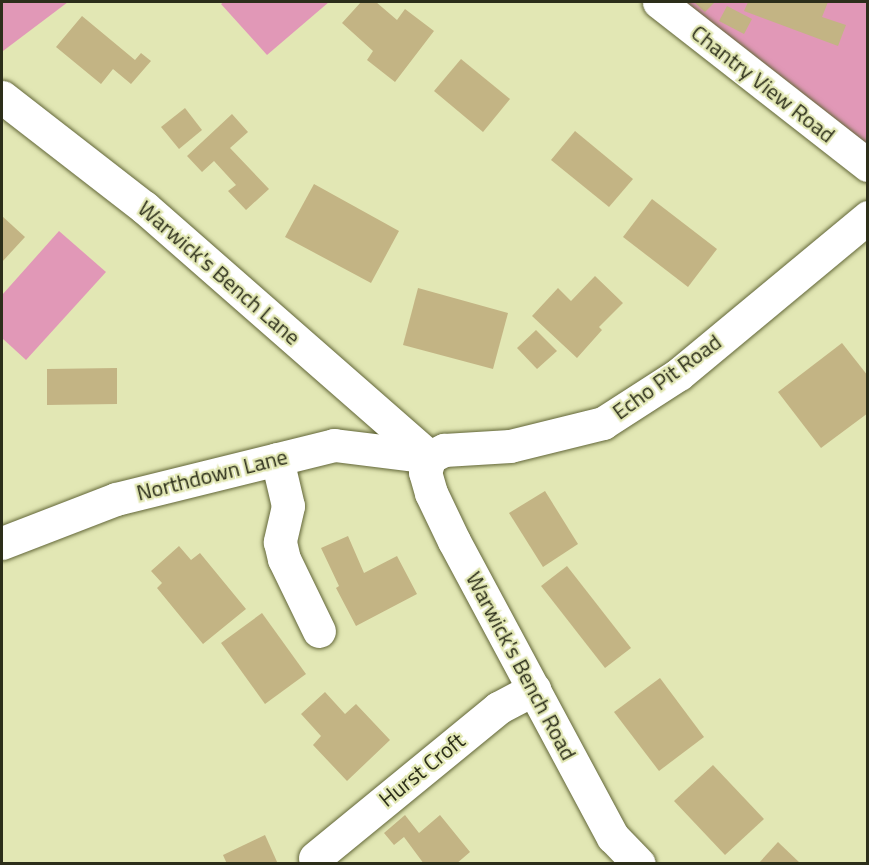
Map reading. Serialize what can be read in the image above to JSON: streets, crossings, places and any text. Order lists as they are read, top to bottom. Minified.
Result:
{"streets":{"street":["Chantry View Road","Warwick's Bench Lane","Echo Pit Road","Northdown Lane","Warwick's Bench Road","Hurst Croft"]},"crossings":[["Warwick's Bench Lane","Echo Pit Road"],["Warwick's Bench Lane","Northdown Lane"],["Warwick's Bench Lane","Warwick's Bench Road"],["Echo Pit Road","Northdown Lane"],["Echo Pit Road","Warwick's Bench Road"],["Northdown Lane","Warwick's Bench Road"],["Warwick's Bench Road","Hurst Croft"]]}
